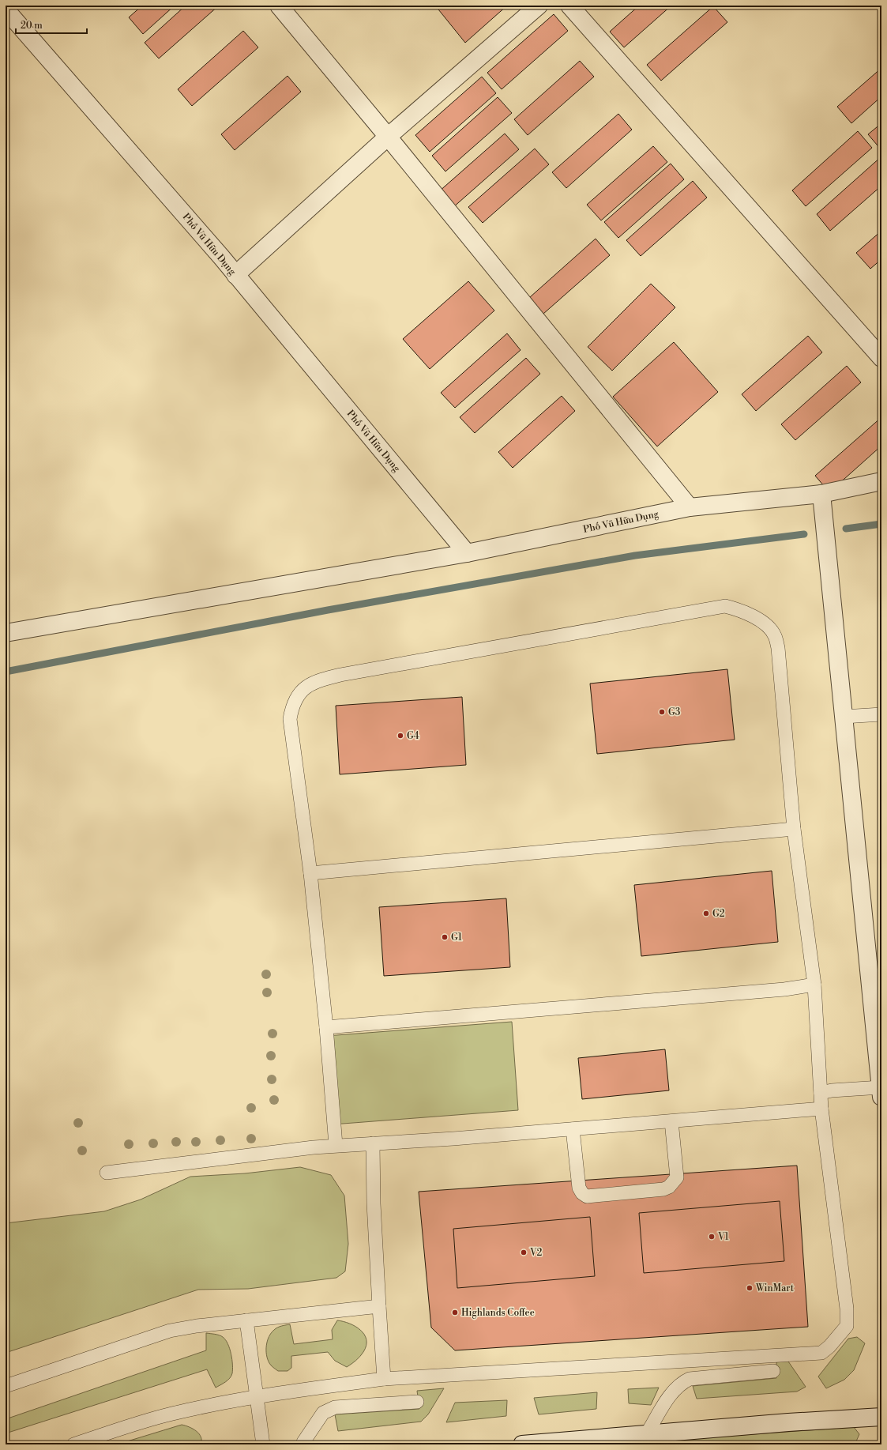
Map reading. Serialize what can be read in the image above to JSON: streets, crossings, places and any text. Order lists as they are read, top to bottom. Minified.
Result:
{"streets":{"street":["Phố Vũ Hữu Dụng"]},"places":["G3","G4","G2","G1","V1","V2","WinMart","Highlands Coffee"],"scale_bar":"20 m"}
